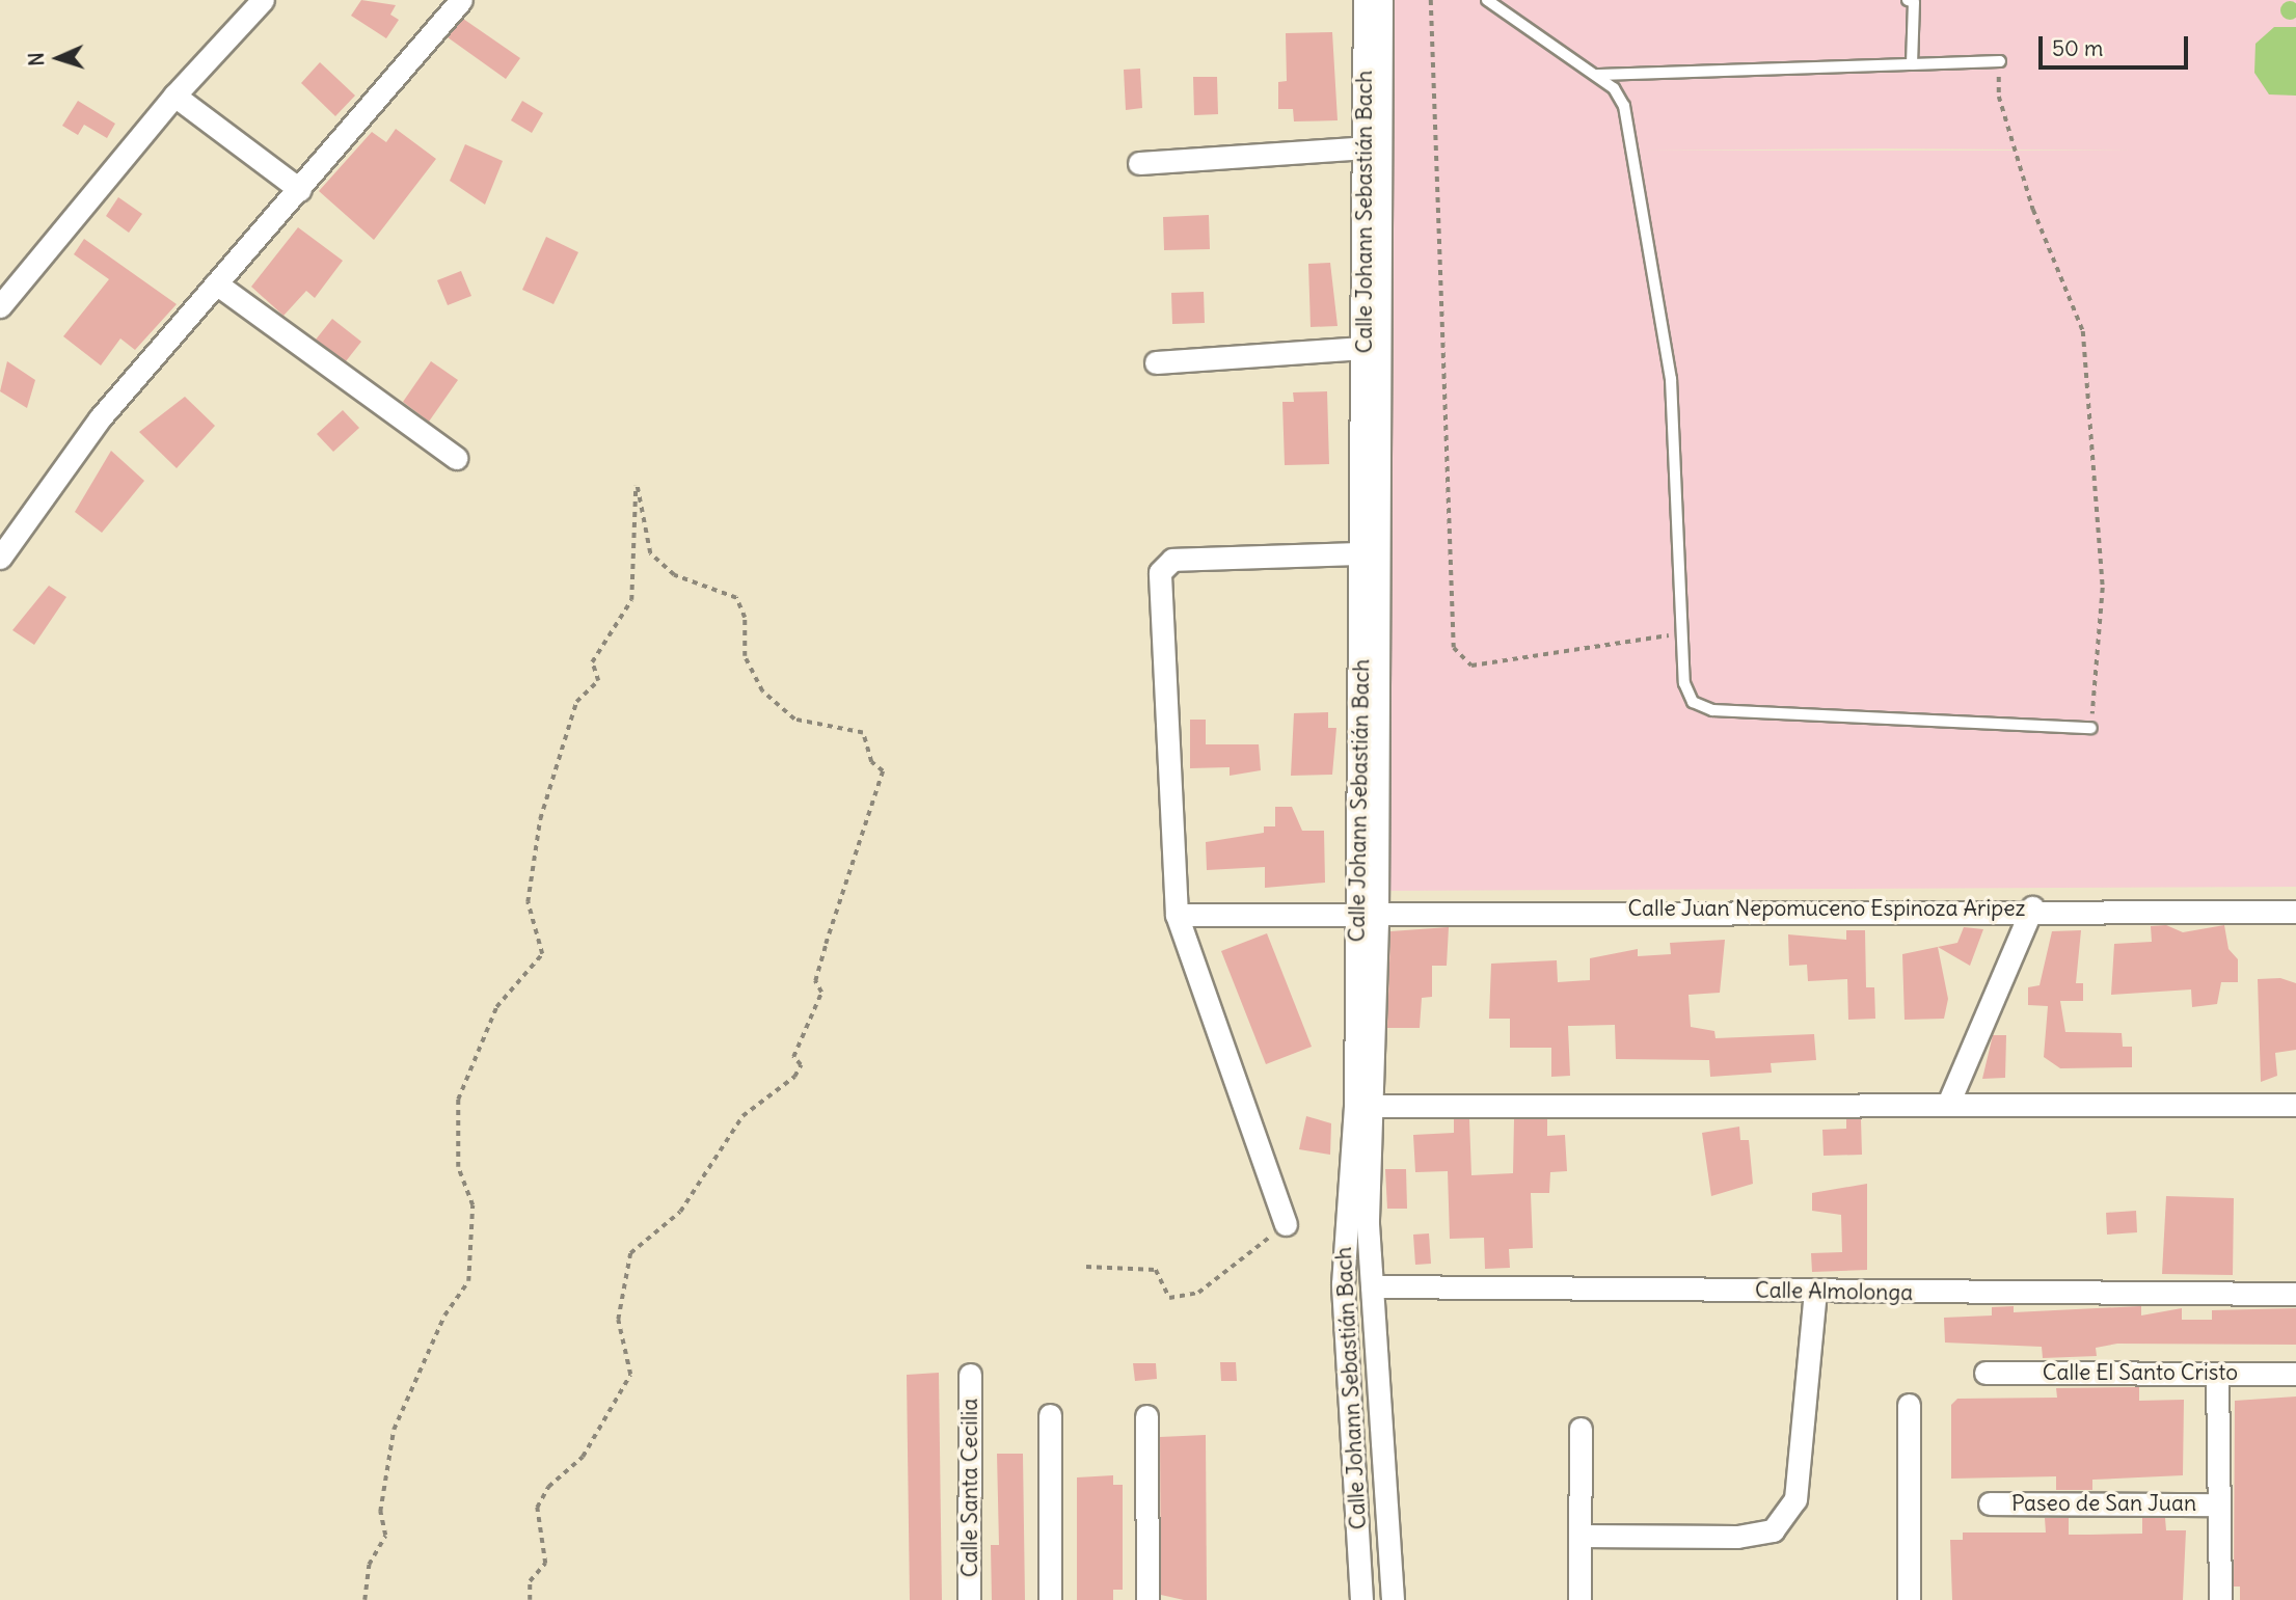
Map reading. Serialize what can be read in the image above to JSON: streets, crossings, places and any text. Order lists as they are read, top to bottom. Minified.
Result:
{"streets":{"street":["Calle Johann Sebastián Bach","Calle Juan Nepomuceno Espinoza Aripez","Calle Almolonga","Calle El Santo Cristo","Calle Santa Cecilia","Paseo de San Juan"]},"crossings":[["Calle Johann Sebastián Bach","Calle Juan Nepomuceno Espinoza Aripez"],["Calle Johann Sebastián Bach","Calle Almolonga"]],"scale_bar":"50 m","north":"left"}
